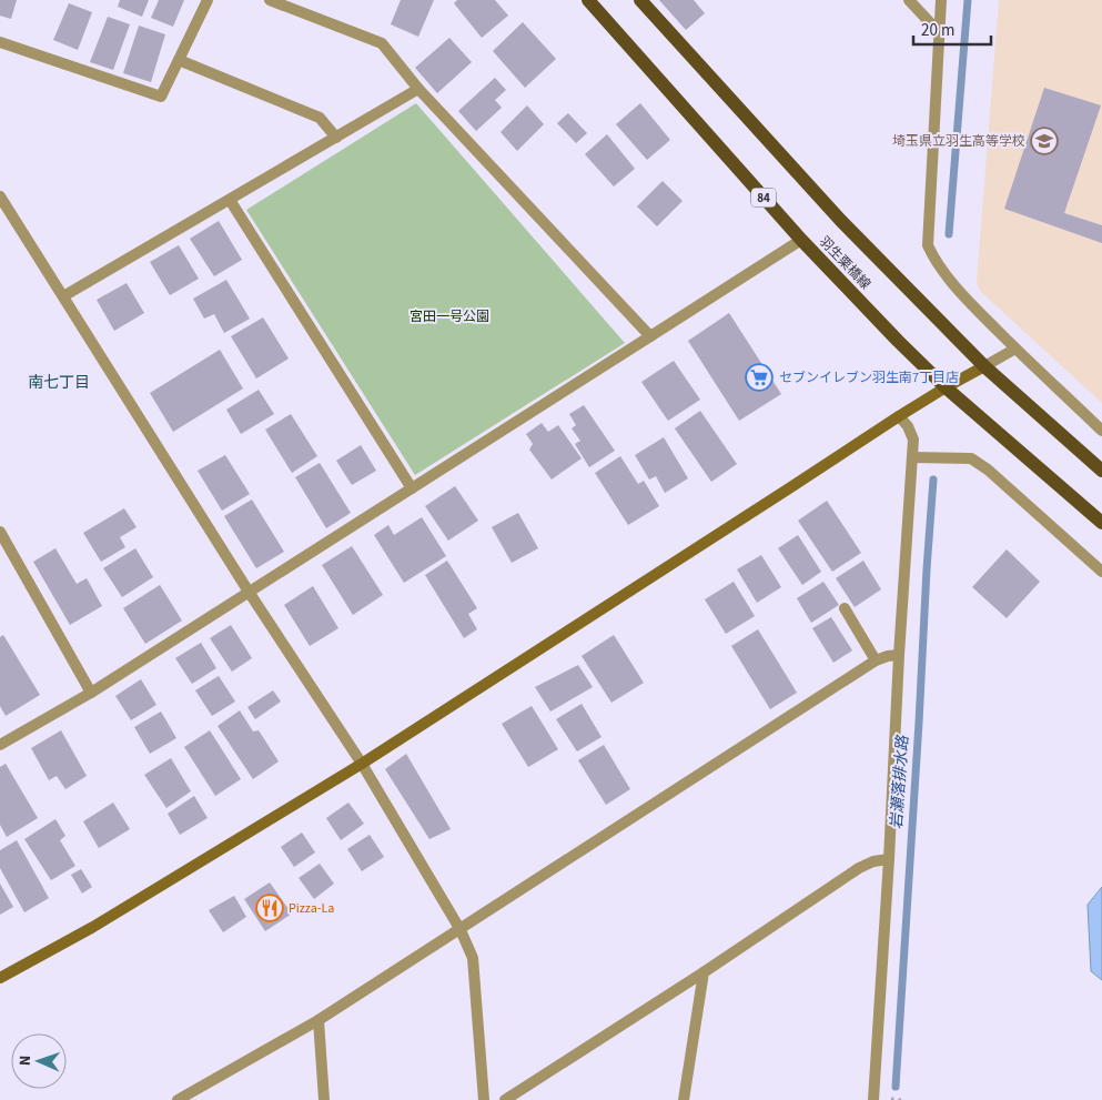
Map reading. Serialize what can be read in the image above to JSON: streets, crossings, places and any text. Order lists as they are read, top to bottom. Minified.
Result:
{"streets":{"main road":["84","羽生栗橋線"]},"districts":["南七丁目"],"water":["岩瀬落排水路"],"parks":["宮田一号公園"],"places":{"school or university":["埼玉県立羽生高等学校"],"supermarket":["セブンイレブン羽生南7丁目店"],"restaurant":["Pizza-La"]},"scale_bar":"20 m","north":"left"}
